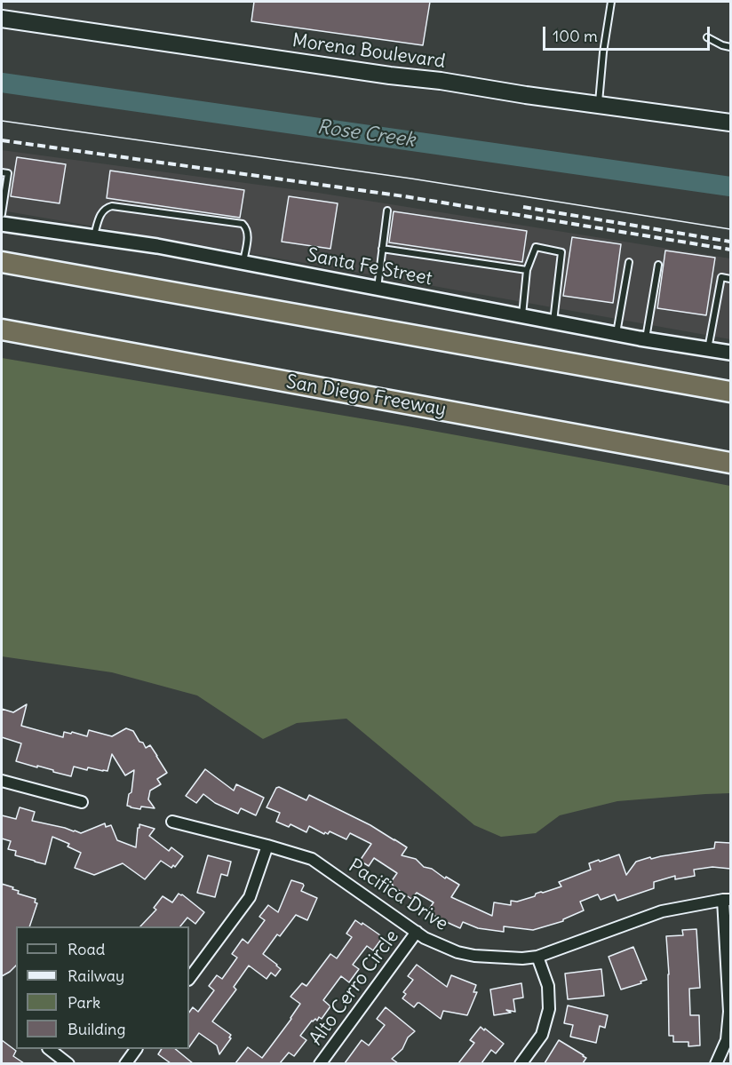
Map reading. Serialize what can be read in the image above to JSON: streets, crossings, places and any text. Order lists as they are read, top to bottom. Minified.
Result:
{"streets":{"highway":["San Diego Freeway"],"main road":["Morena Boulevard"],"street":["Santa Fe Street","Pacifica Drive","Alto Cerro Circle"]},"crossings":[["Pacifica Drive","Alto Cerro Circle"]],"water":["Rose Creek"],"legend":["Road","Railway","Park","Building"],"scale_bar":"100 m"}
